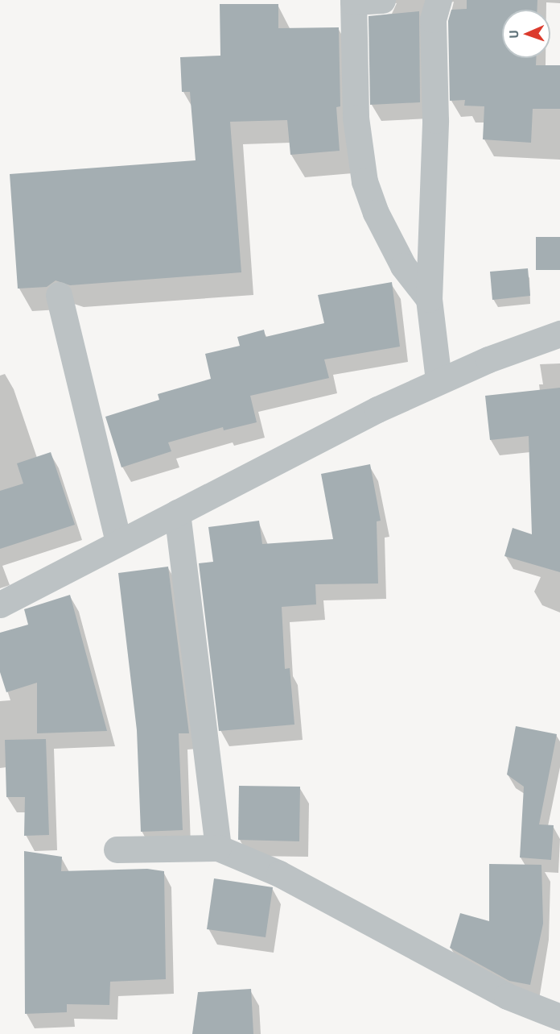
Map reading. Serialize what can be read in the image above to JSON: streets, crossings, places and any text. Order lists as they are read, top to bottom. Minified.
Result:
{"north":"left"}
